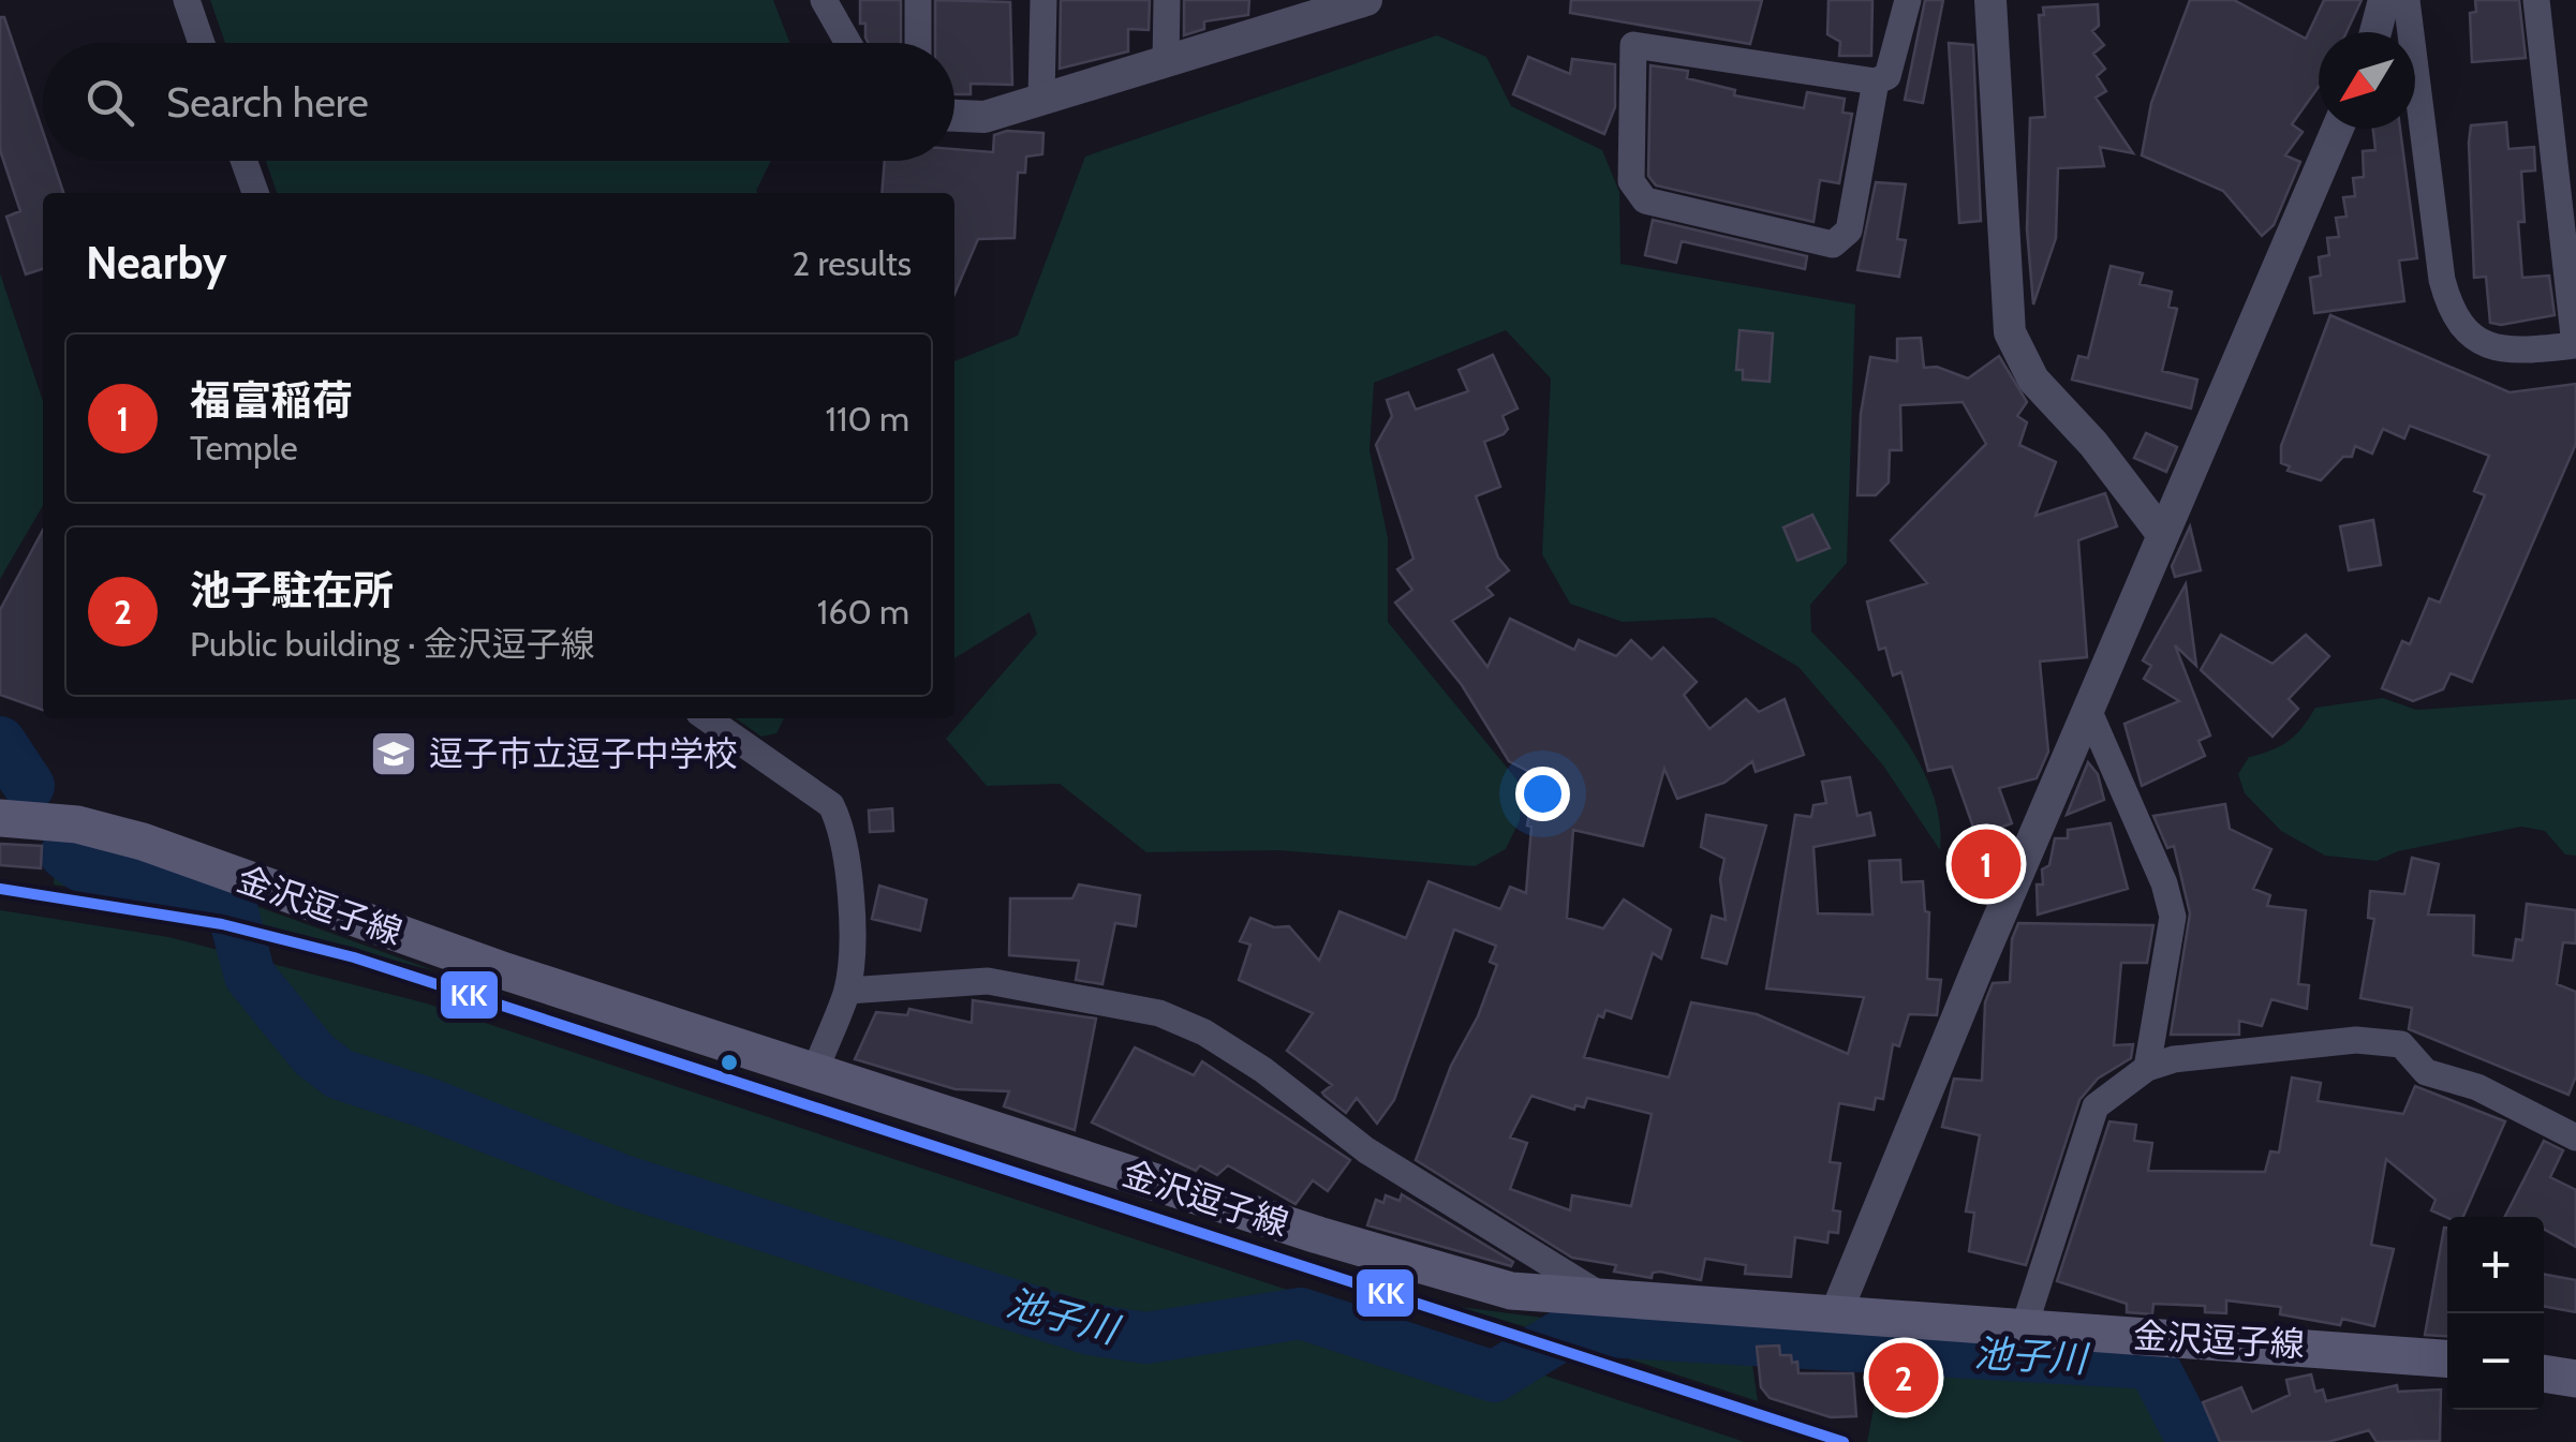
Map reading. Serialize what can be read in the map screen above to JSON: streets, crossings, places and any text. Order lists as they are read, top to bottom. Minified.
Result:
{"streets":{"main road":["金沢逗子線"]},"water":["池子川"],"places":{"school or university":["逗子市立逗子中学校"]},"lines":["transit line KK"],"north":"bottom left","page":{"search":"Search here","heading":["Nearby","2 results"],"list":[{"mark":"1","name":"福富稲荷","note":"Temple","value":"110 m"},{"mark":"2","name":"池子駐在所","note":"Public building · 金沢逗子線","value":"160 m"}],"pins":["1","2"],"map_buttons":["+","−"]}}
